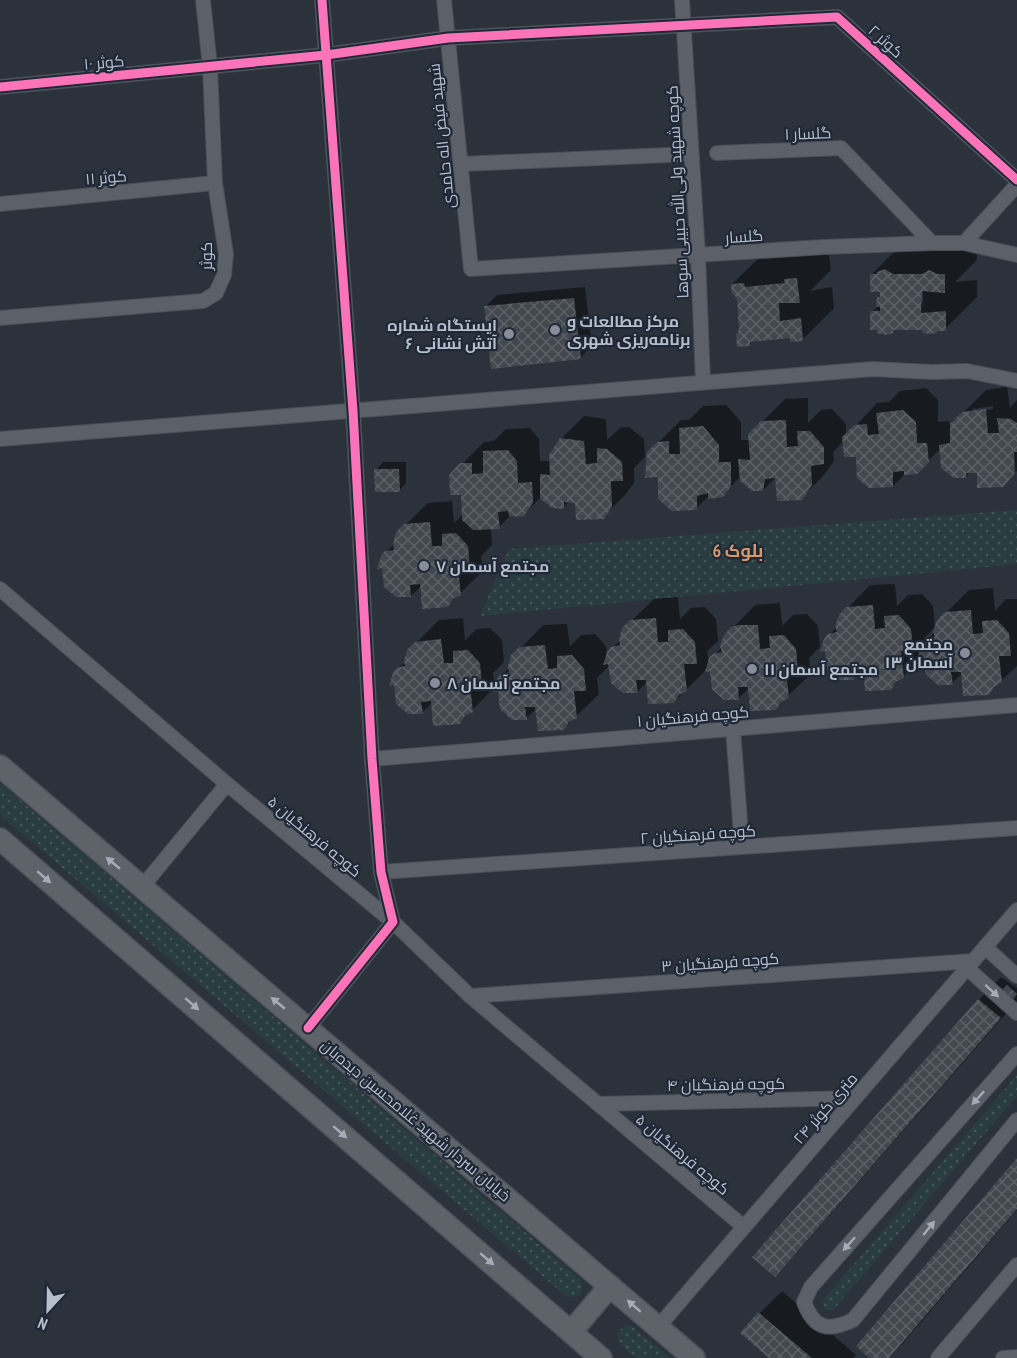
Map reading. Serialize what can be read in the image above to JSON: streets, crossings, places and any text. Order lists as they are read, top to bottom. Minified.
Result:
{"streets":{"main road":["خیابان سردار شهید غلامحسین دیده‌بان"],"street":["کوثر ۲","کوثر ۱۰","گلسار ۱","شهید فیض اله حامدی","کوثر ۱۱","کوچه شهید ولی‌الله حبیبی سوها","گلسار","کوثر","کوچه فرهنگیان ۱","کوچه فرهنگیان ۲","کوچه فرهنگیان ۵","کوچه فرهنگیان ۳","کوچه فرهنگیان ۴","۲۴ متری کوثر"]},"crossings":[["کوثر ۲","کوثر ۱۰"],["کوثر ۲","شهید فیض اله حامدی"],["کوثر ۲","کوچه شهید ولی‌الله حبیبی سوها"],["کوثر ۱۰","کوثر"],["گلسار ۱","گلسار"],["شهید فیض اله حامدی","گلسار"],["کوثر ۱۱","کوثر"],["کوچه شهید ولی‌الله حبیبی سوها","گلسار"],["کوچه فرهنگیان ۵","کوچه فرهنگیان ۳"],["کوچه فرهنگیان ۵","کوچه فرهنگیان ۴"],["کوچه فرهنگیان ۵","۲۴ متری کوثر"],["کوچه فرهنگیان ۳","۲۴ متری کوثر"],["کوچه فرهنگیان ۴","۲۴ متری کوثر"],["۲۴ متری کوثر","خیابان سردار شهید غلامحسین دیده‌بان"]],"districts":["بلوک 6"],"places":["مرکز مطالعات و برنامه‌ریزی شهری","ایستگاه شماره ۶ آتش نشانی","مجتمع آسمان ۷","مجتمع آسمان ۱۳","مجتمع آسمان ۱۱","مجتمع آسمان ۸"],"north":"bottom"}
